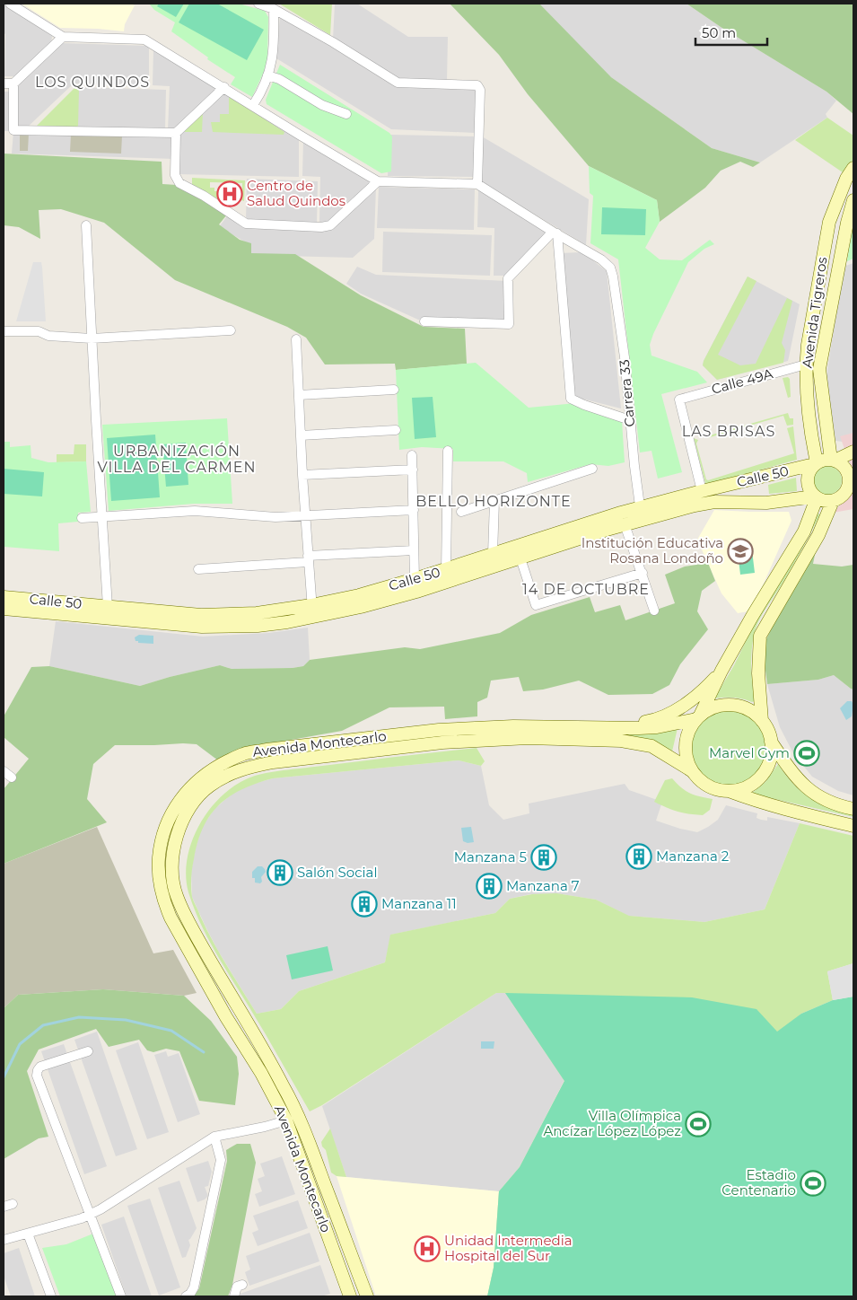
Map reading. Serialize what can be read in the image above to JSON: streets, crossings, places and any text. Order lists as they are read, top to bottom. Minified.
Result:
{"streets":{"main road":["Avenida Tigreros","Calle 50","Avenida Montecarlo"],"street":["Calle 49A","Carrera 33"]},"crossings":[["Avenida Tigreros","Calle 49A"],["Avenida Tigreros","Calle 50"],["Calle 49A","Calle 50"],["Carrera 33","Calle 50"]],"districts":["LOS QUINDOS","LAS BRISAS","URBANIZACIÓN VILLA DEL CARMEN","BELLO HORIZONTE","14 DE OCTUBRE"],"places":{"hospital":["Centro de Salud Quindos","Unidad Intermedia Hospital del Sur"],"school or university":["Institución Educativa Rosana Londoño"],"sports":["Marvel Gym","Villa Olímpica Ancízar López López","Estadio Centenario"],"building":["Manzana 2","Manzana 5","Salón Social","Manzana 7","Manzana 11"]},"scale_bar":"50 m"}
